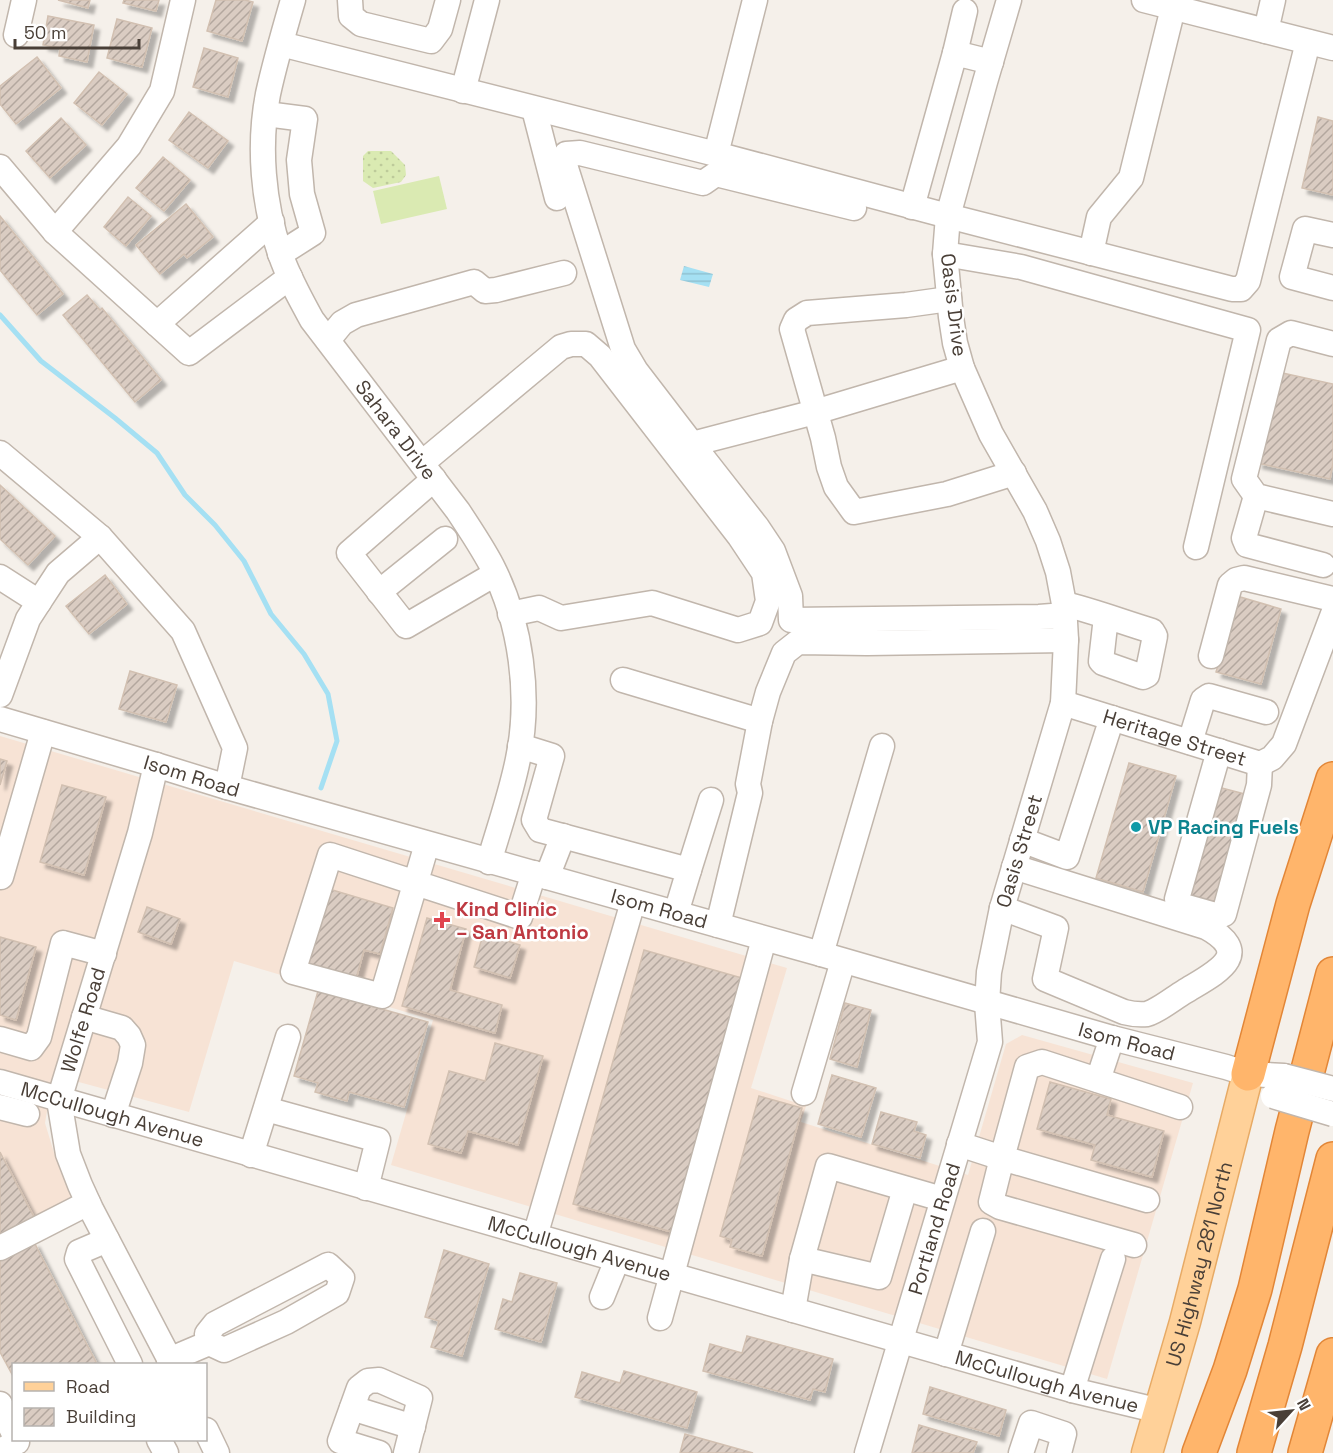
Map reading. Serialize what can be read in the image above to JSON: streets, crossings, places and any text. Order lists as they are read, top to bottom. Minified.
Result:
{"streets":{"main road":["US Highway 281 North"],"street":["Oasis Drive","Sahara Drive","Heritage Street","Isom Road","Oasis Street","Wolfe Road","McCullough Avenue","Portland Road"]},"crossings":[["Oasis Drive","Heritage Street"],["Oasis Drive","Oasis Street"],["Sahara Drive","Isom Road"],["Heritage Street","Oasis Street"],["Isom Road","Oasis Street"],["Isom Road","Wolfe Road"],["Isom Road","Portland Road"],["Isom Road","US Highway 281 North"],["Oasis Street","Portland Road"],["Wolfe Road","McCullough Avenue"],["McCullough Avenue","Portland Road"],["McCullough Avenue","US Highway 281 North"]],"places":{"other":["VP Racing Fuels"],"health":["Kind Clinic – San Antonio"]},"legend":["Road","Building"],"scale_bar":"50 m","north":"top right"}
